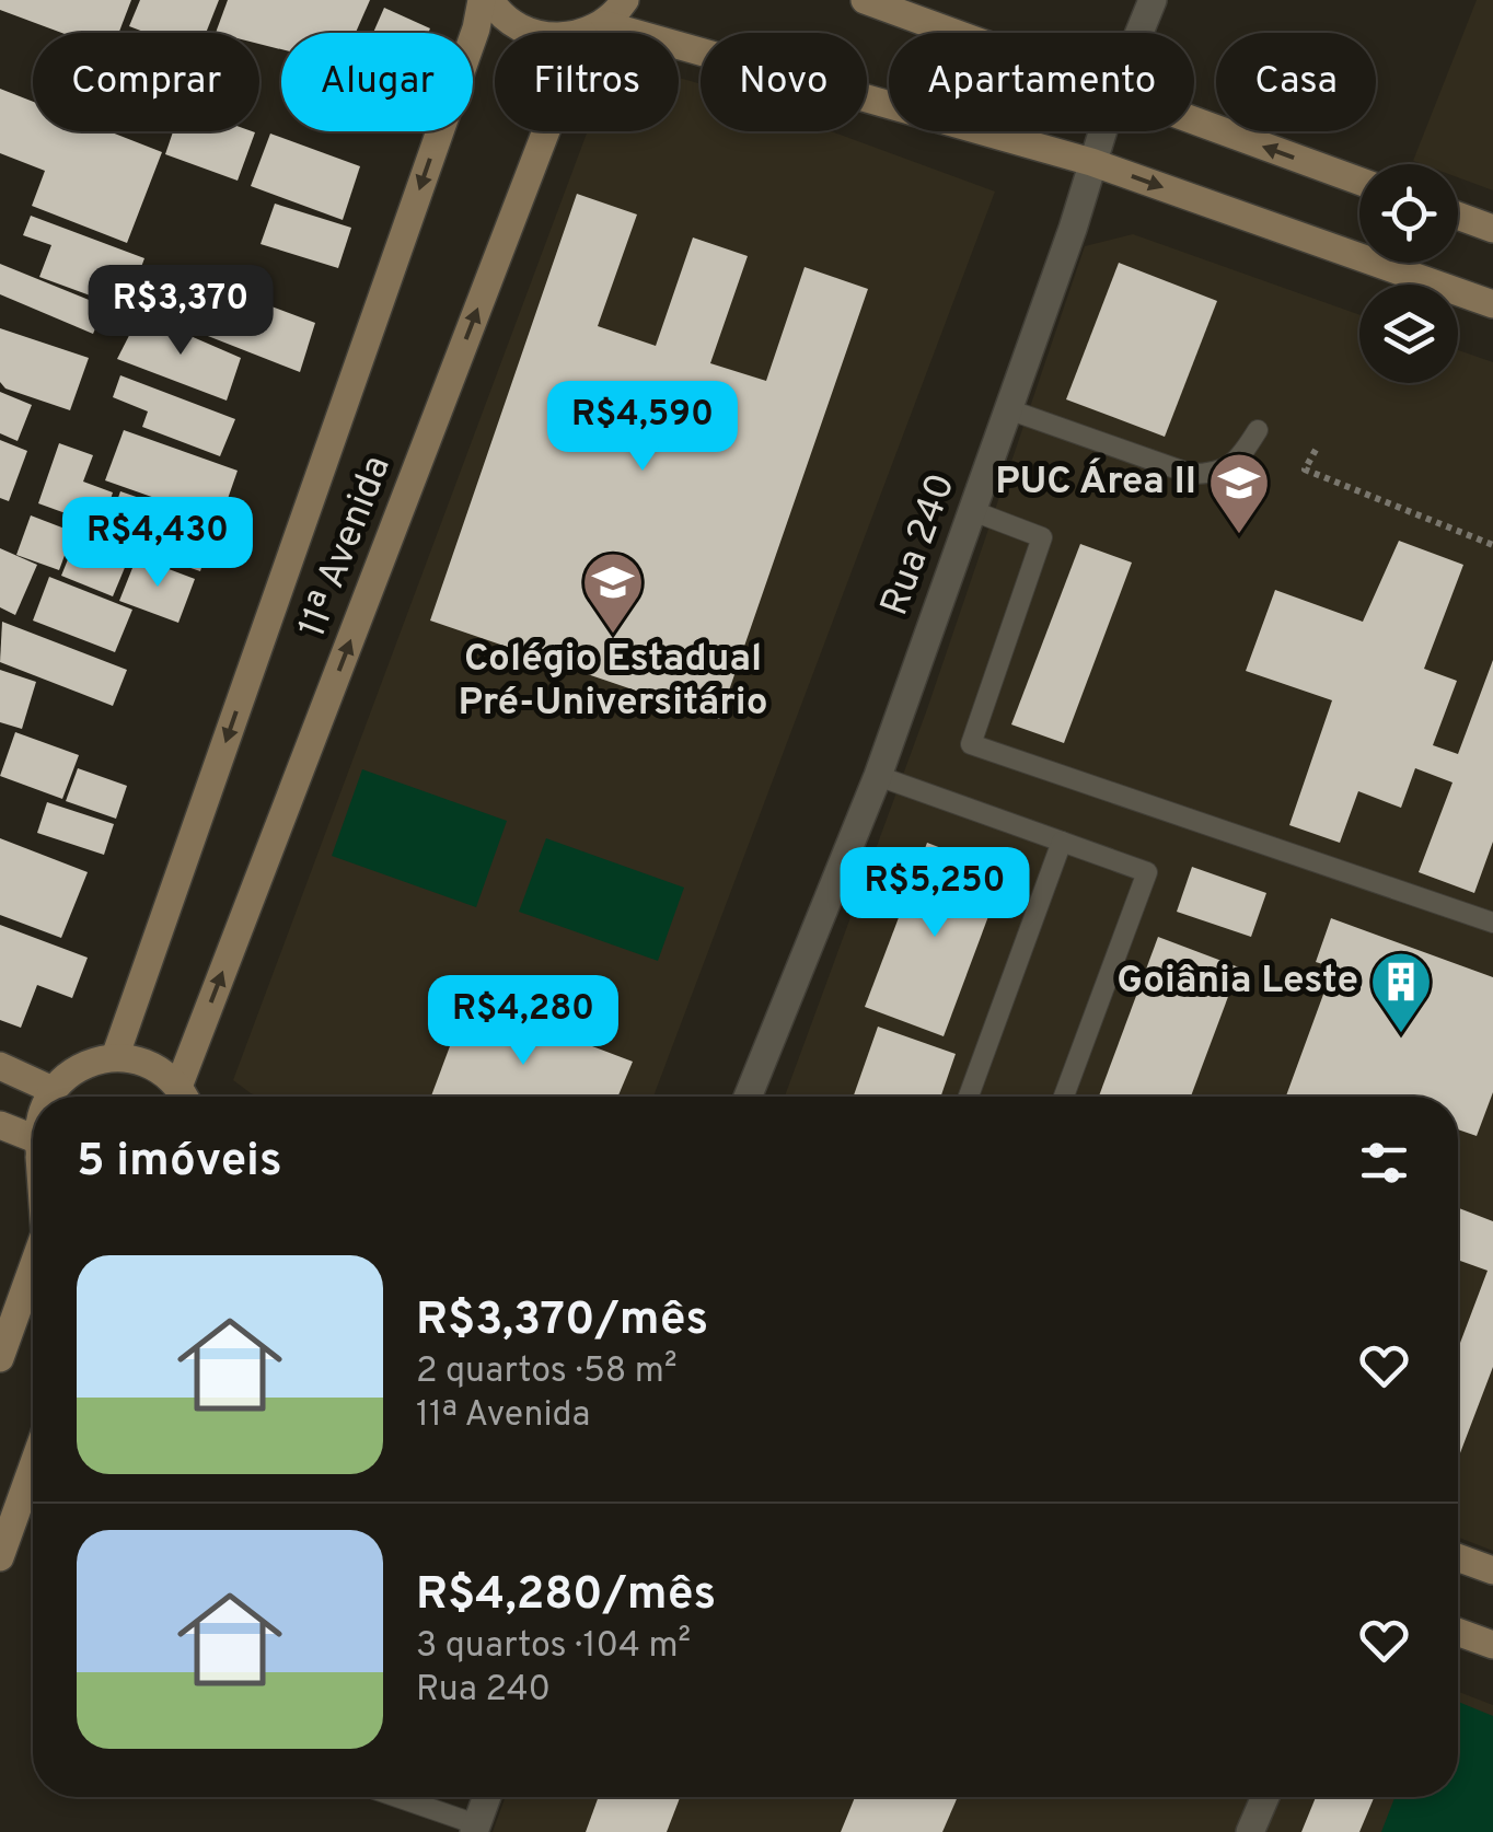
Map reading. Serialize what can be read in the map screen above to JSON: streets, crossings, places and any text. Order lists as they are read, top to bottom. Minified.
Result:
{"streets":{"main road":["11ª Avenida"],"street":["Rua 240"]},"places":{"school or university":["PUC Área II","Colégio Estadual Pré-Universitário"],"building":["Goiânia Leste"]},"page":{"chip":["Comprar","Alugar","Filtros","Novo","Apartamento","Casa"],"price":["R$3,370","R$4,590","R$4,430","R$5,250","R$4,280"],"heading":"5 imóveis","list":[{"name":"R$3,370/mês","note":"2 quartos · 58 m² · 11ª Avenida"},{"name":"R$4,280/mês","note":"3 quartos · 104 m² · Rua 240"}]}}
